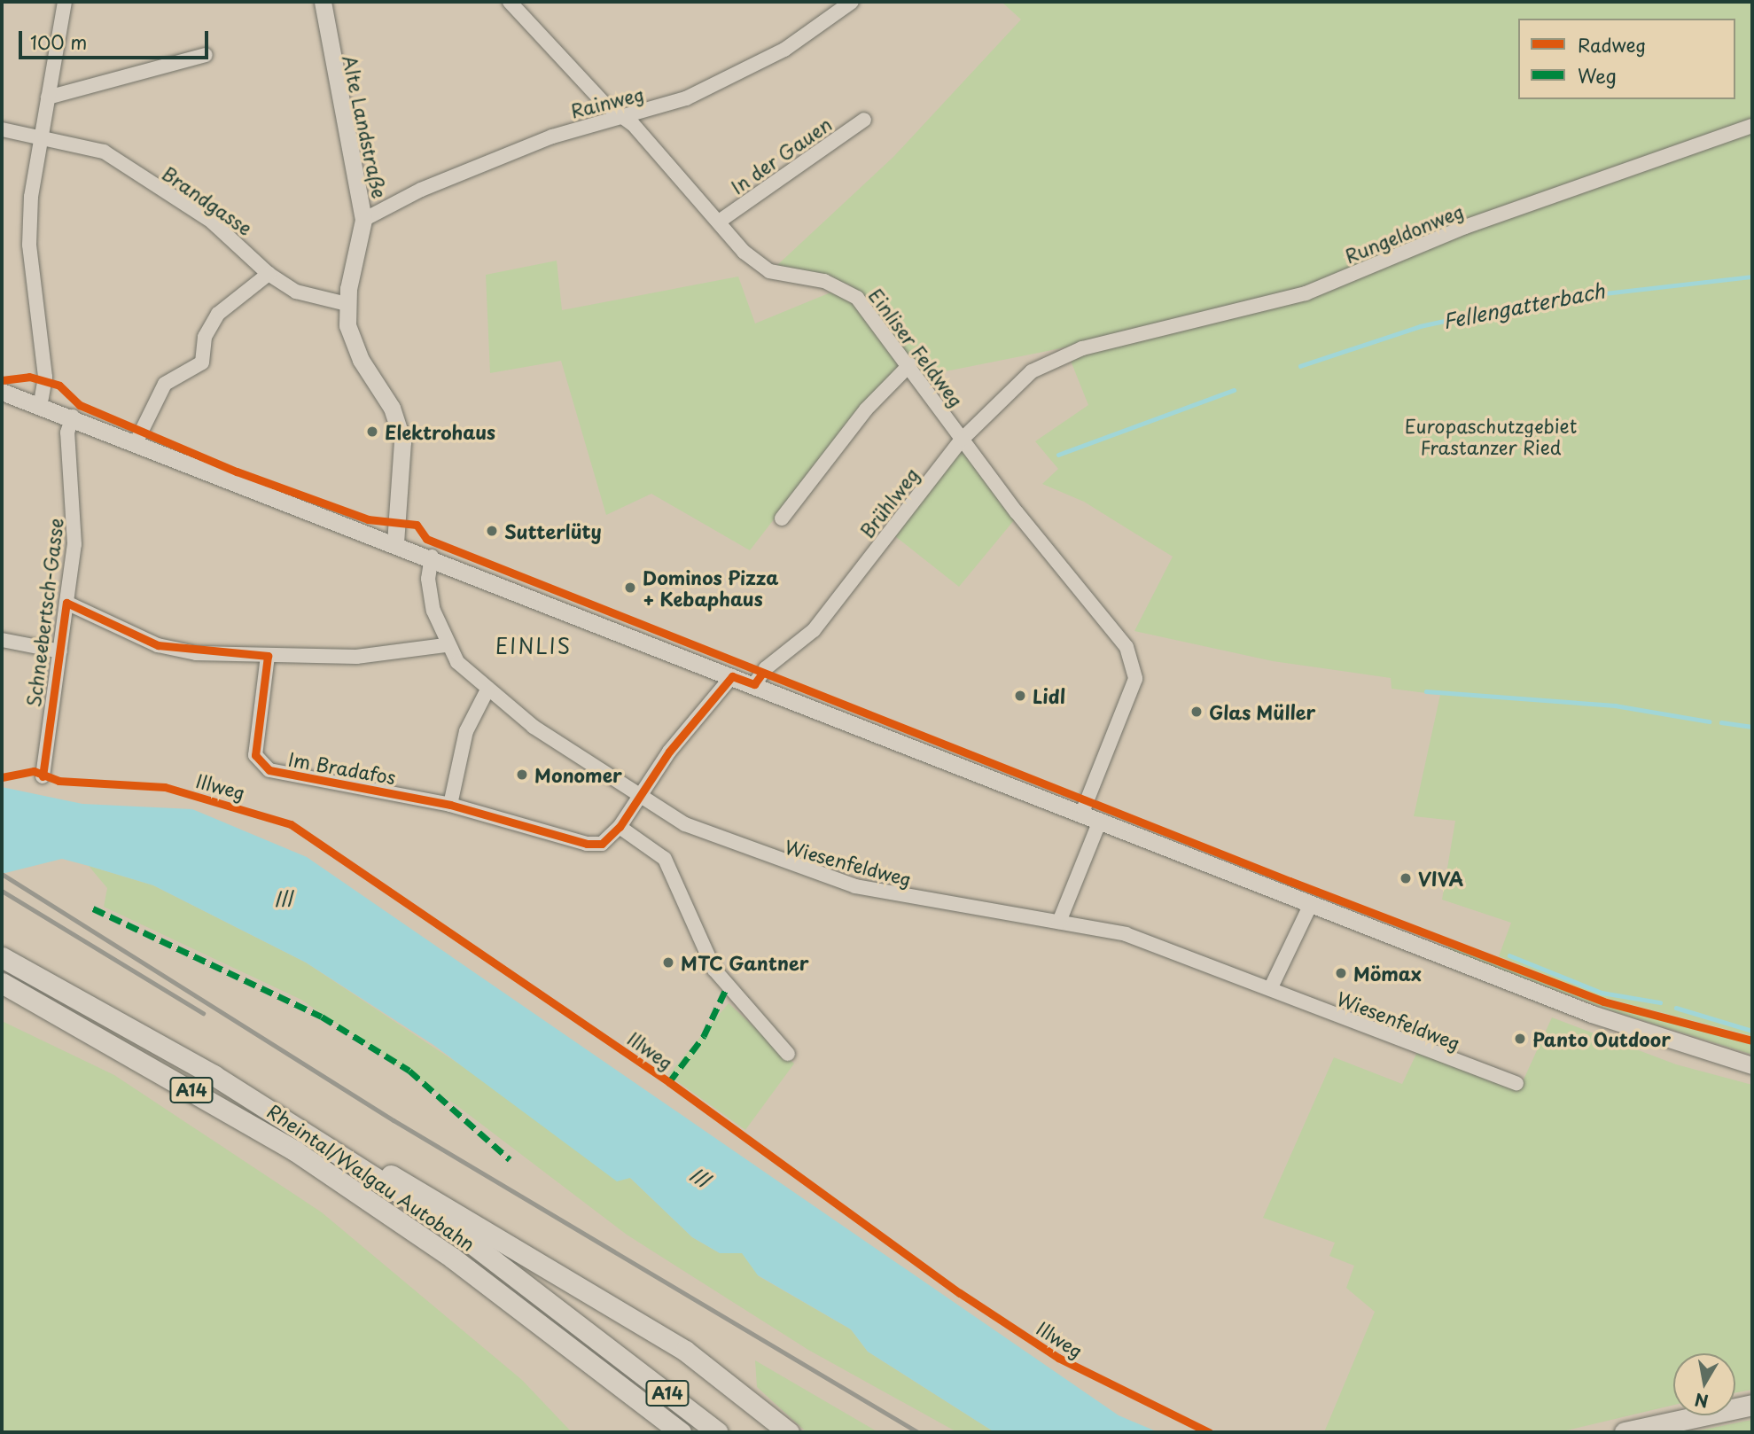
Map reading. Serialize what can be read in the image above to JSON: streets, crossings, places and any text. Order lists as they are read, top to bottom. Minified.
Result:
{"streets":{"highway":["A14","Rheintal/Walgau Autobahn"],"main road":["Alte Landstraße"],"street":["Rainweg","In der Gauen","Brandgasse","Rungeldonweg","Einliser Feldweg","Brühlweg","Schneebertsch-Gasse","Im Bradafos","Wiesenfeldweg"],"cycle path":["Illweg"]},"crossings":[["Rainweg","Alte Landstraße"],["Rainweg","Einliser Feldweg"],["Alte Landstraße","Brandgasse"],["In der Gauen","Einliser Feldweg"],["Rungeldonweg","Brühlweg"],["Einliser Feldweg","Brühlweg"],["Im Bradafos","Wiesenfeldweg"]],"districts":["EINLIS"],"water":["Fellengatterbach","Ill"],"parks":["Europaschutzgebiet Frastanzer Ried"],"places":["Elektrohaus","Sutterlüty","Dominos Pizza + Kebaphaus","Lidl","Glas Müller","Monomer","VIVA","MTC Gantner","Mömax","Panto Outdoor"],"legend":["Radweg","Weg"],"scale_bar":"100 m","north":"bottom"}
